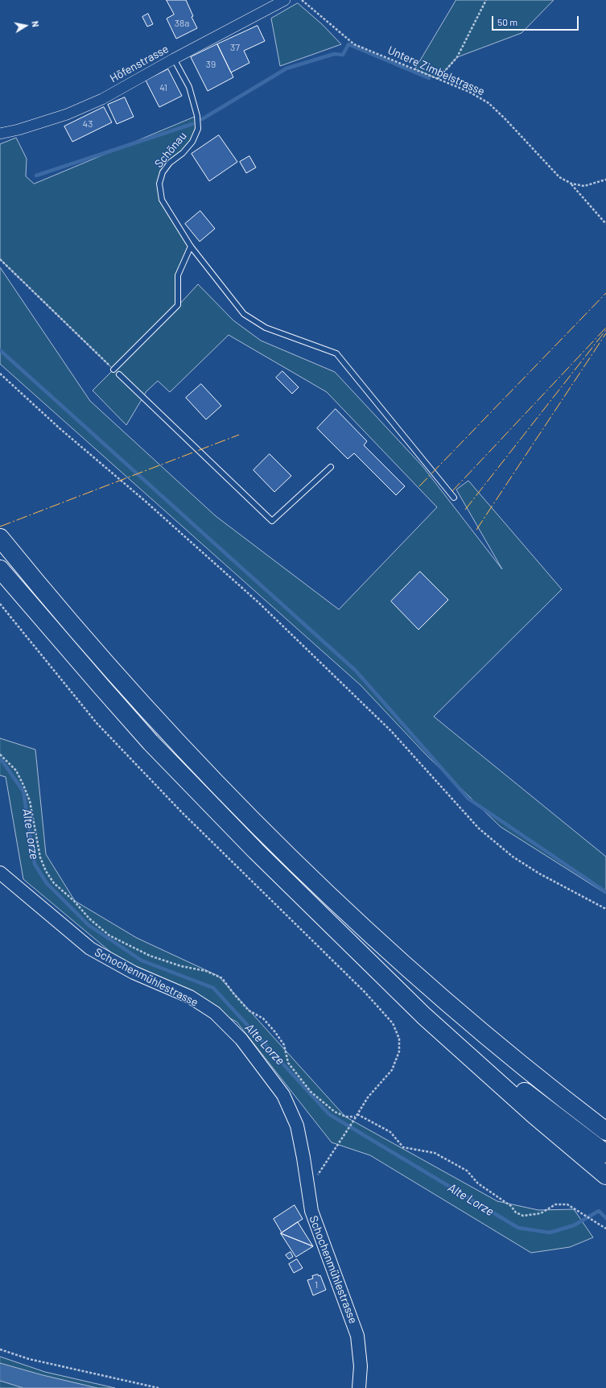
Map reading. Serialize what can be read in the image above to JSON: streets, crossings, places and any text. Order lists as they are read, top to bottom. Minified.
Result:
{"streets":{"street":["Höfenstrasse","Schochenmühlestrasse"],"lane":["Schönau"],"path":["Untere Zimbelstrasse"]},"crossings":[["Höfenstrasse","Schönau"]],"water":["Alte Lorze"],"house_numbers":["38a","37","39","41","43","1"],"scale_bar":"50 m","north":"right"}
